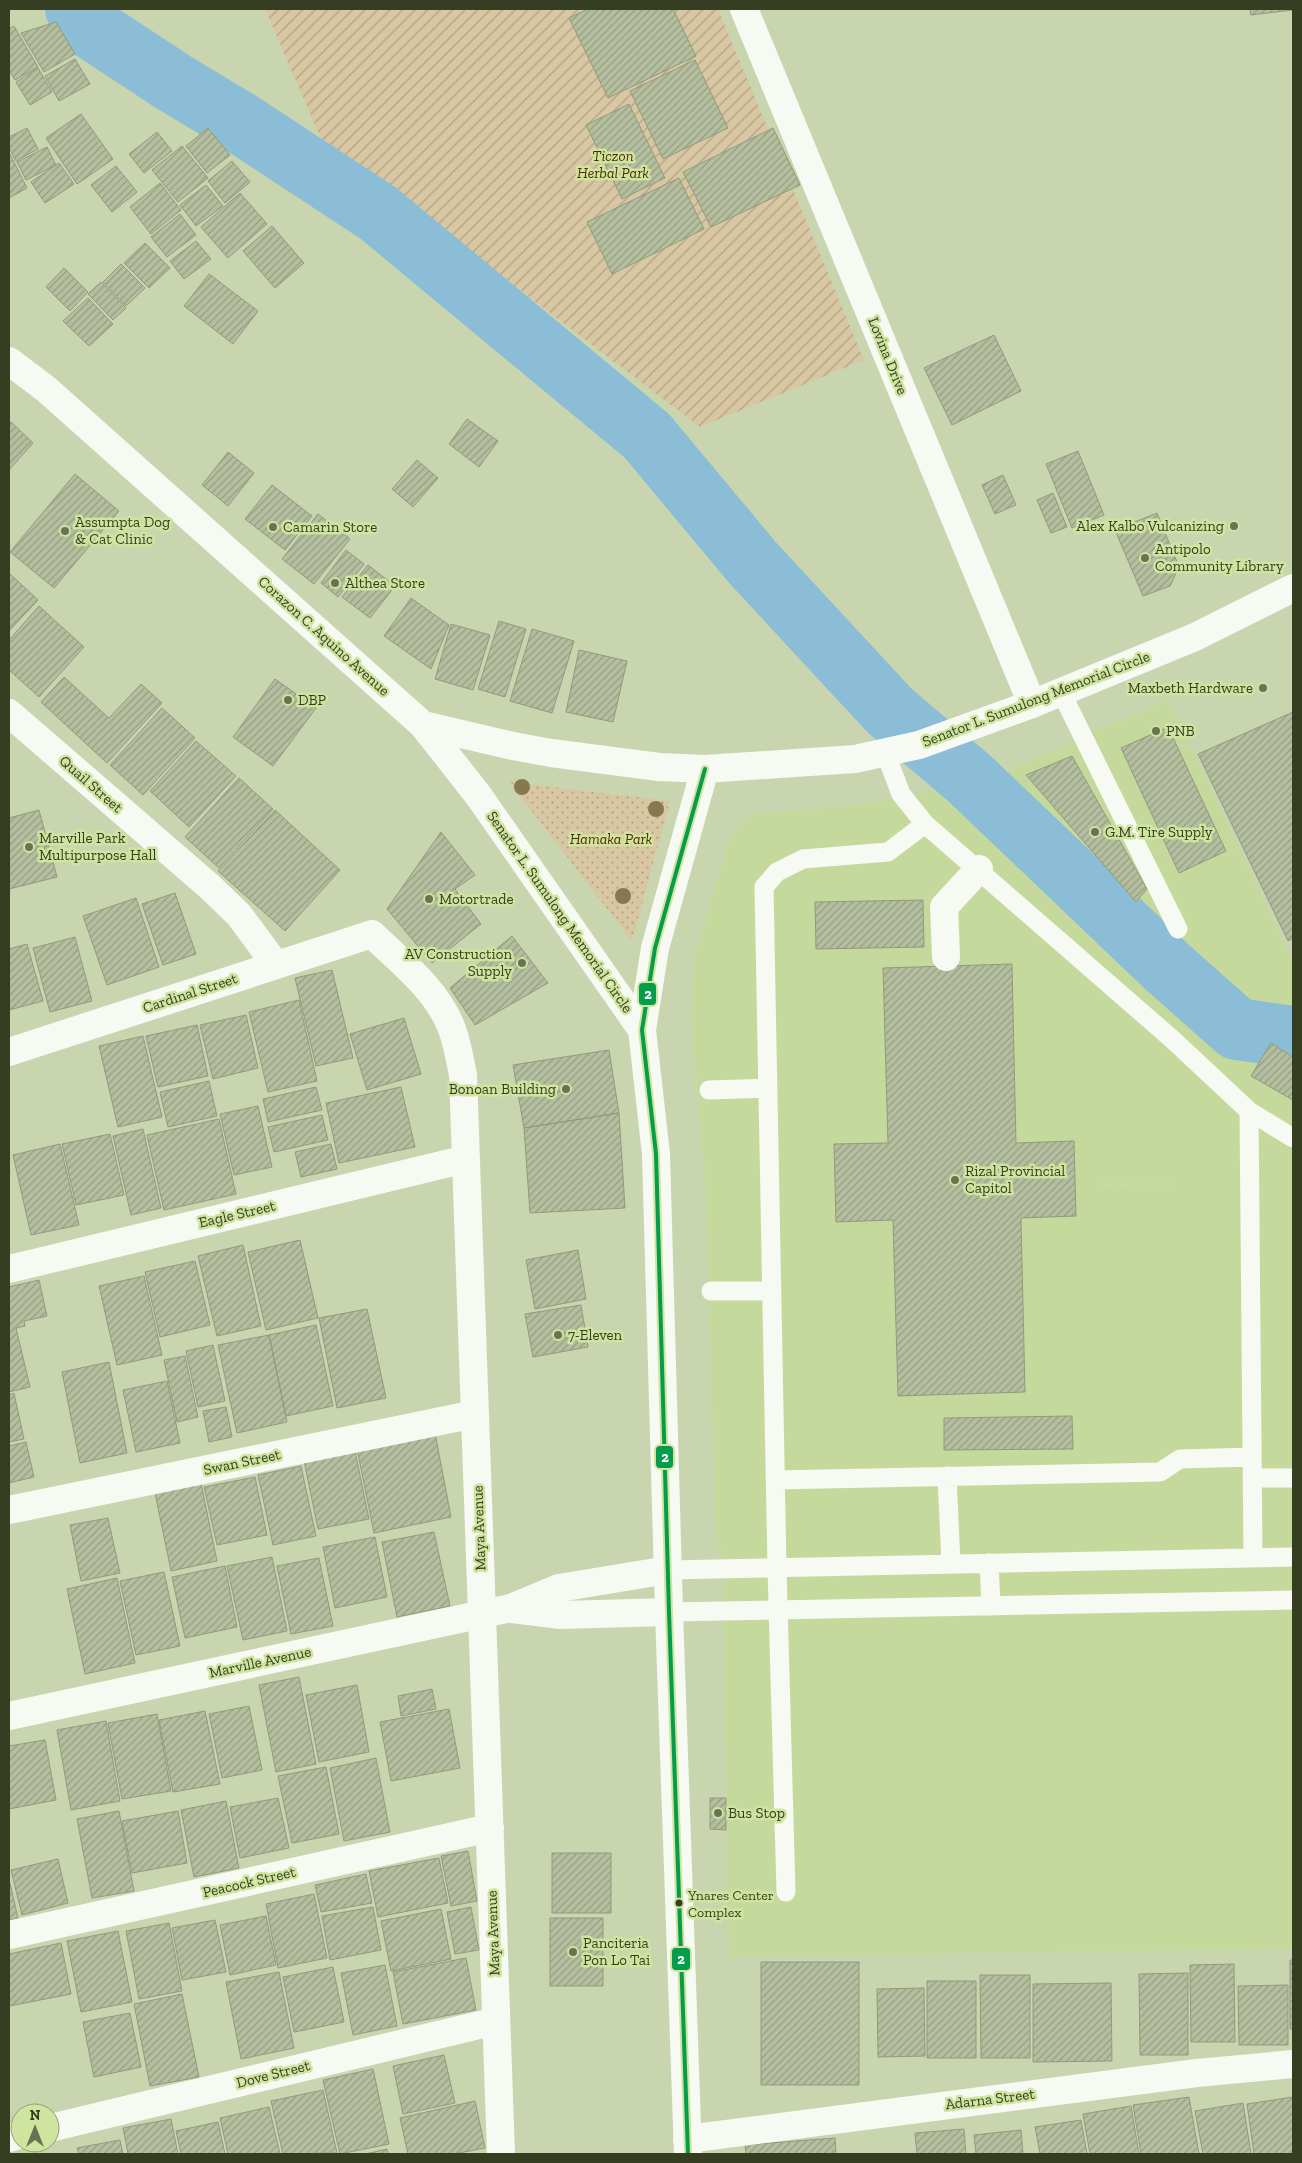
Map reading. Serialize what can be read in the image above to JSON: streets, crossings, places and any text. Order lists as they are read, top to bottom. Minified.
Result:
{"streets":{"street":["Lovina Drive","Corazon C. Aquino Avenue","Senator L. Sumulong Memorial Circle","Quail Street","Cardinal Street","Eagle Street","Swan Street","Maya Avenue","Marville Avenue","Peacock Street","Dove Street","Adarna Street"]},"crossings":[["Lovina Drive","Senator L. Sumulong Memorial Circle"],["Corazon C. Aquino Avenue","Senator L. Sumulong Memorial Circle"],["Senator L. Sumulong Memorial Circle","Marville Avenue"],["Senator L. Sumulong Memorial Circle","Adarna Street"],["Quail Street","Cardinal Street"],["Cardinal Street","Maya Avenue"],["Eagle Street","Maya Avenue"],["Swan Street","Maya Avenue"],["Maya Avenue","Marville Avenue"],["Maya Avenue","Peacock Street"],["Maya Avenue","Dove Street"]],"parks":["Ticzon Herbal Park","Hamaka Park"],"places":["Alex Kalbo Vulcanizing","Camarin Store","Assumpta Dog & Cat Clinic","Antipolo Community Library","Althea Store","Maxbeth Hardware","DBP","PNB","G.M. Tire Supply","Marville Park Multipurpose Hall","Motortrade","AV Construction Supply","Bonoan Building","Rizal Provincial Capitol","7-Eleven","Bus Stop","Ynares Center Complex","Panciteria Pon Lo Tai"],"lines":["transit line 2"],"north":"top"}
